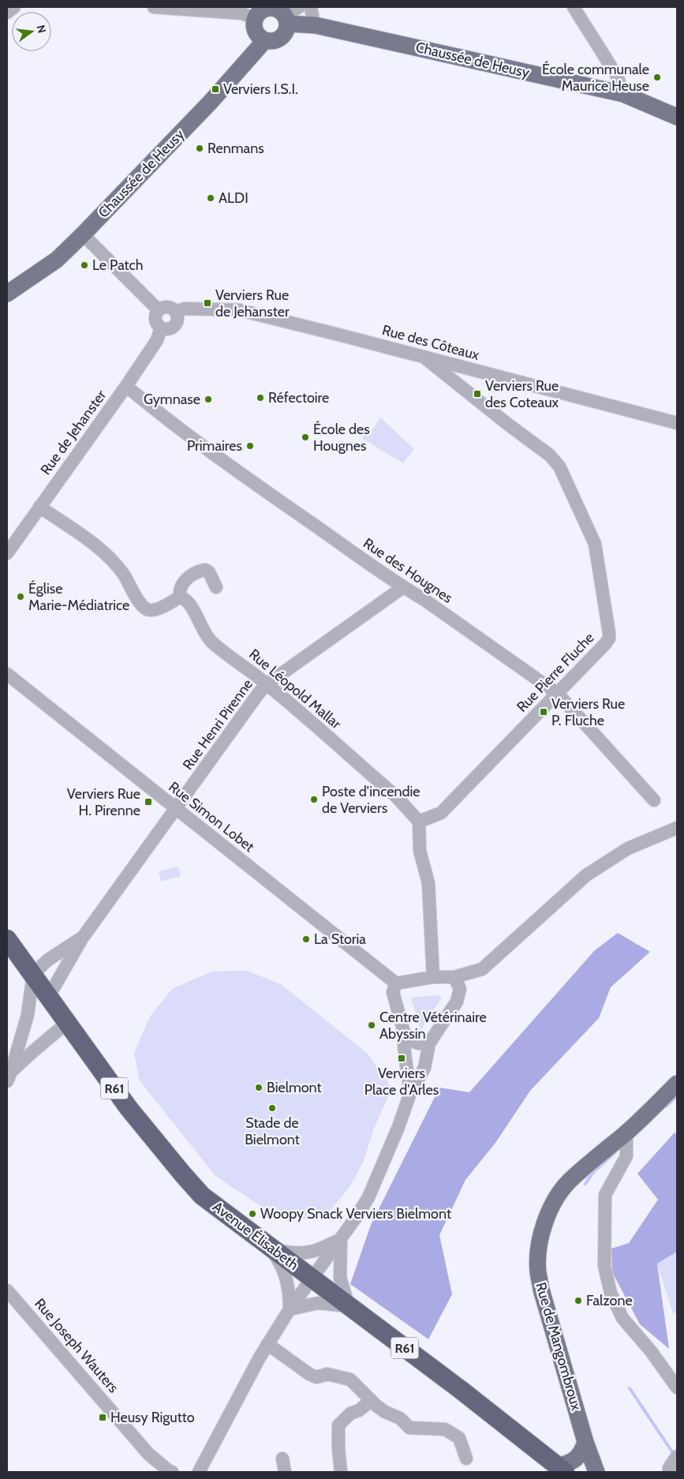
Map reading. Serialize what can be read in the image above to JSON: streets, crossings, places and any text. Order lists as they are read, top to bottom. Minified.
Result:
{"streets":{"highway":["R61","Avenue Élisabeth"],"main road":["Chaussée de Heusy","Rue de Mangombroux"],"street":["Rue des Côteaux","Rue de Jehanster","Rue des Hougnes","Rue Pierre Fluche","Rue Léopold Mallar","Rue Henri Pirenne","Rue Simon Lobet","Rue Joseph Wauters"]},"crossings":[["Rue des Côteaux","Rue de Jehanster"],["Rue des Côteaux","Rue Pierre Fluche"],["Rue de Jehanster","Rue des Hougnes"],["Rue des Hougnes","Rue Pierre Fluche"],["Rue des Hougnes","Rue Henri Pirenne"],["Rue Pierre Fluche","Rue Léopold Mallar"],["Rue Léopold Mallar","Rue Henri Pirenne"],["Rue Henri Pirenne","Rue Simon Lobet"],["Rue Henri Pirenne","Avenue Élisabeth"]],"places":{"other":["École communale Maurice Heuse","Renmans","ALDI","Le Patch","Réfectoire","Gymnase","École des Hougnes","Primaires","Église Marie-Médiatrice","Poste d'incendie de Verviers","La Storia","Centre Vétérinaire Abyssin","Bielmont","Stade de Bielmont","Woopy Snack Verviers Bielmont","Falzone"],"transit":["Verviers I.S.I.","Verviers Rue de Jehanster","Verviers Rue des Coteaux","Verviers Rue P. Fluche","Verviers Rue H. Pirenne","Verviers Place d'Arles","Heusy Rigutto"]},"north":"right"}
